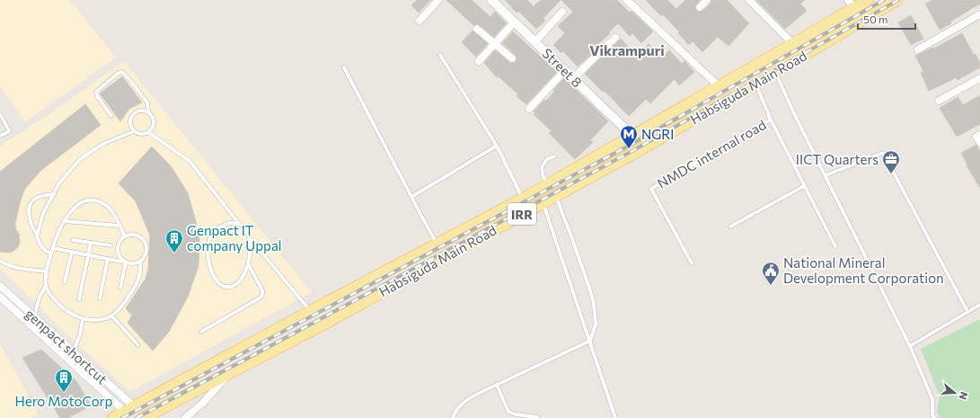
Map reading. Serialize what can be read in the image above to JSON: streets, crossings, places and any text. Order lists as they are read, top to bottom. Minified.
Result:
{"streets":{"main road":["Habsiguda Main Road","IRR"],"street":["Street 8","genpact shortcut"],"lane":["NMDC internal road"]},"crossings":[["Street 8","Habsiguda Main Road"],["Habsiguda Main Road","NMDC internal road"],["Habsiguda Main Road","genpact shortcut"]],"districts":["Vikrampuri"],"places":{"metro station":["NGRI"],"office":["IICT Quarters"],"building":["Genpact IT company Uppal","Hero MotoCorp"],"public building":["National Mineral Development Corporation"]},"scale_bar":"50 m","north":"right"}
